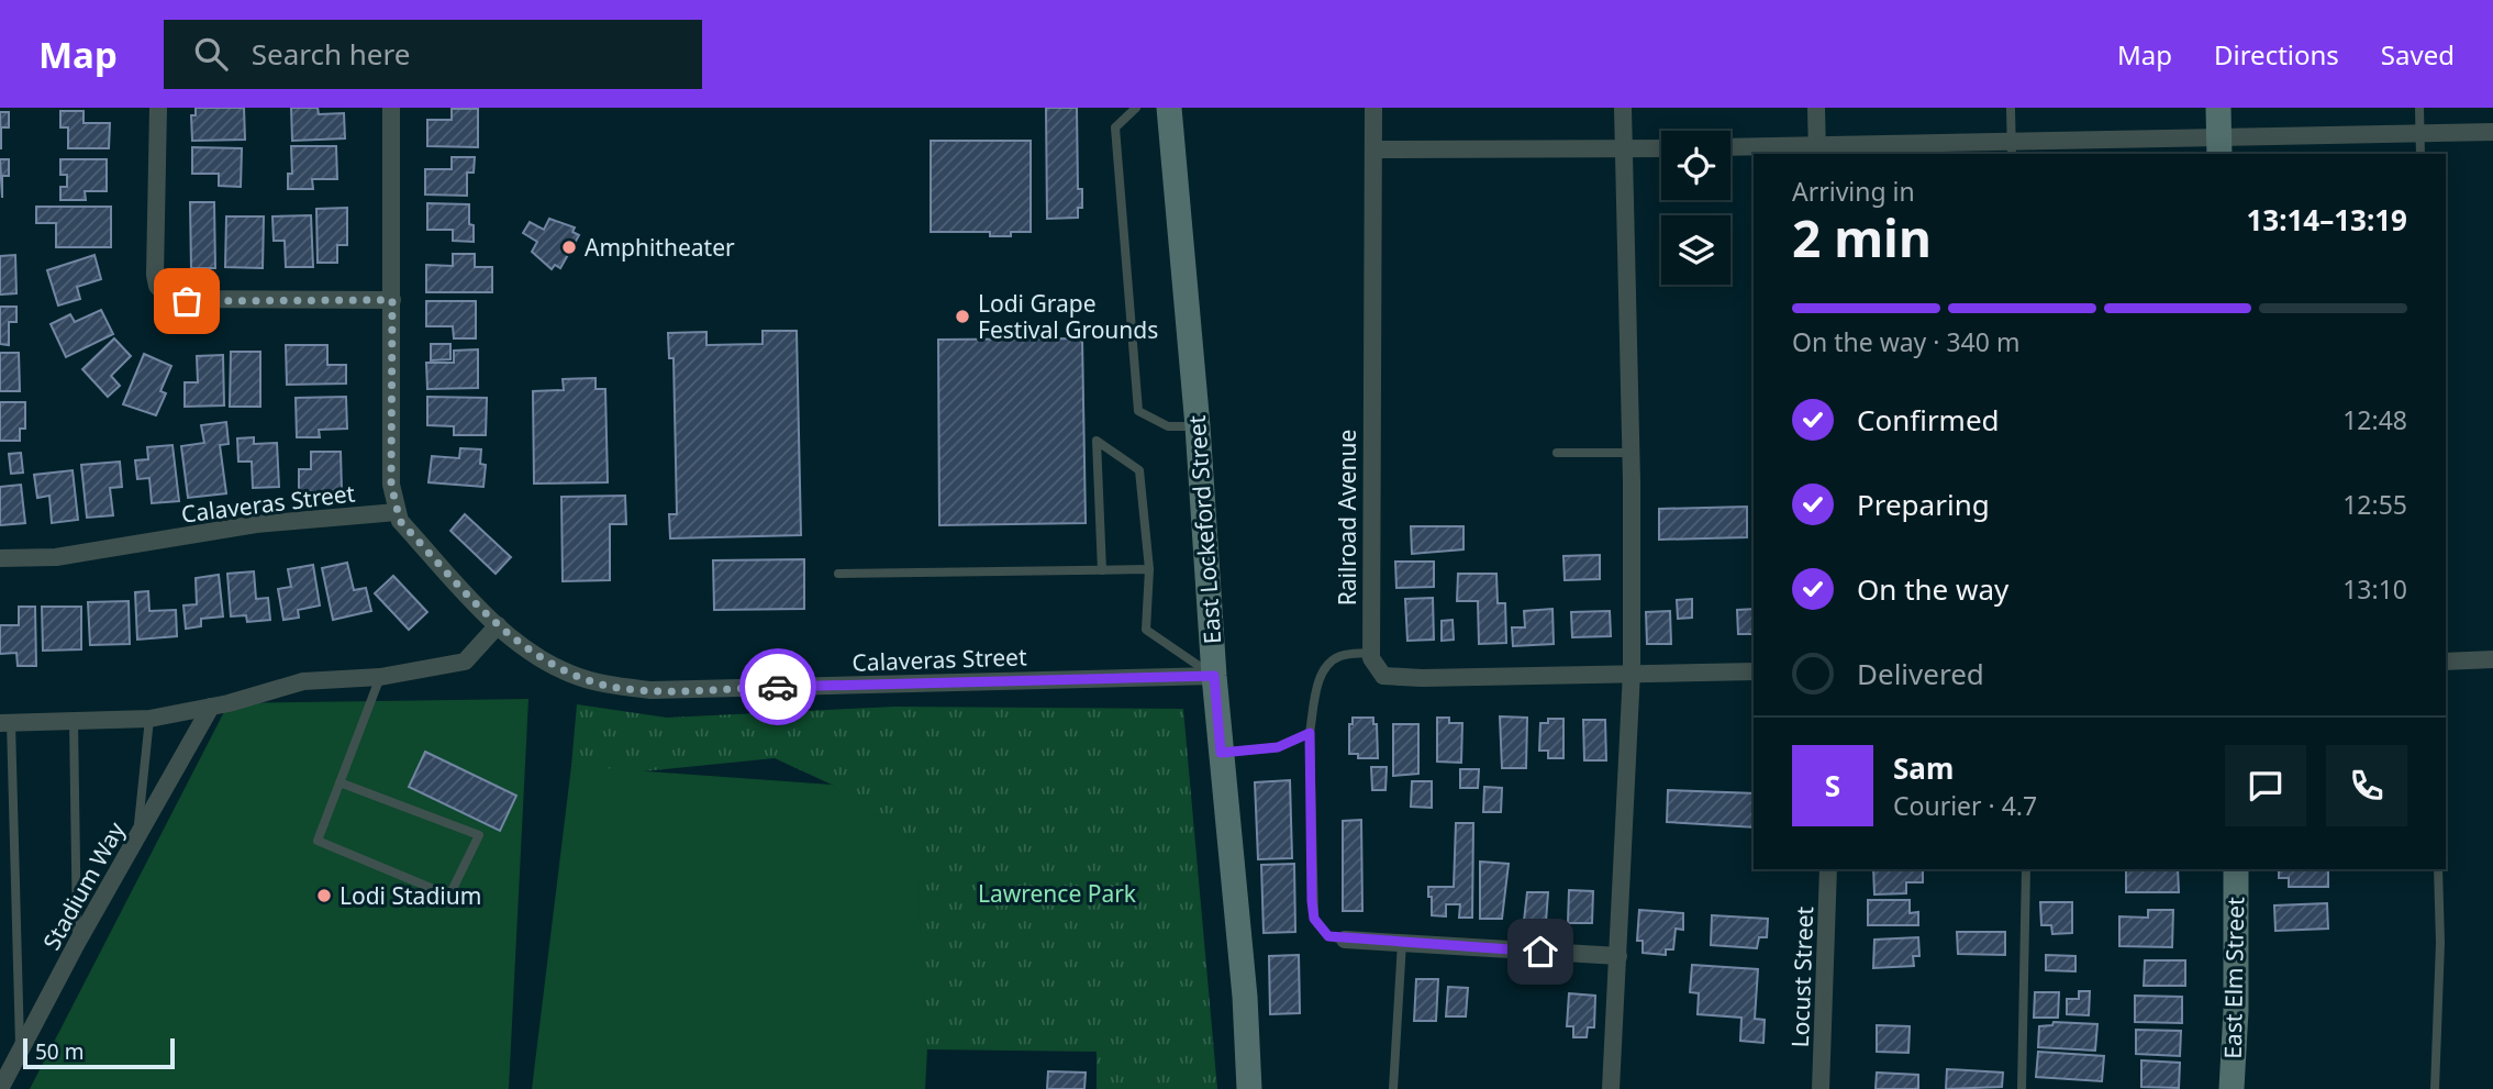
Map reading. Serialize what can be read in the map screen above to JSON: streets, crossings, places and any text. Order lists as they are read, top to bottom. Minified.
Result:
{"streets":{"street":["Calaveras Street","Railroad Avenue","East Lockeford Street","Stadium Way","Locust Street","East Elm Street"]},"crossings":[["Calaveras Street","East Lockeford Street"]],"parks":["Lawrence Park"],"places":["Amphitheater","Lodi Grape Festival Grounds","Lodi Stadium"],"scale_bar":"50 m","page":{"header":"Map","search":"Search here","nav":["Map","Directions","Saved"],"heading":["2 min","Arriving in","13:14–13:19"],"panel":["Sam","Courier · 4.7"],"bar":"On the way · 340 m","list":[["Confirmed","12:48"],["Preparing","12:55"],["On the way","13:10"],"Delivered"],"round":"S","scale":"50 m"}}
